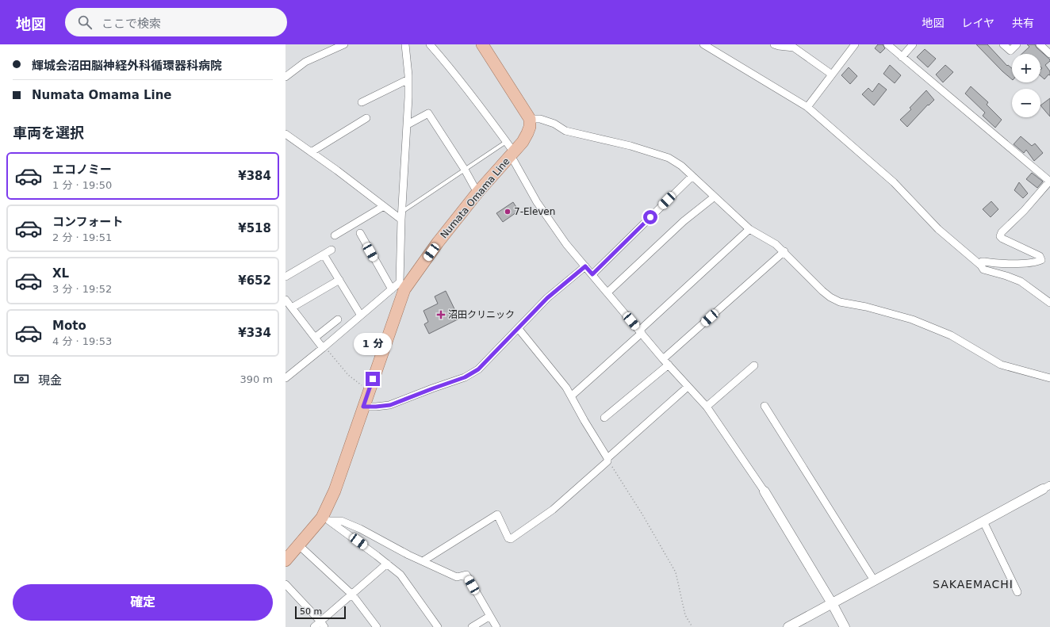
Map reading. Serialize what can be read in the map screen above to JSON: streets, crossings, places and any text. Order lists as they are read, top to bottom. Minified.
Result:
{"streets":{"main road":["Numata Omama Line"]},"districts":["SAKAEMACHI"],"places":{"other":["7-Eleven"],"health":["沼田クリニック"]},"scale_bar":"50 m","page":{"header":"地図","search":"ここで検索","nav":["地図","レイヤ","共有"],"banner":["輝城会沼田脳神経外科循環器科病院","Numata Omama Line"],"map_buttons":["+","−"],"heading":"車両を選択","list":[{"name":"エコノミー","note":"1 分 · 19:50","value":"¥384"},{"name":"コンフォート","note":"2 分 · 19:51","value":"¥518"},{"name":"XL","note":"3 分 · 19:52","value":"¥652"},{"name":"Moto","note":"4 分 · 19:53","value":"¥334"}],"bubble":"1 分","pay":["現金","390 m"],"buttons":"確定","scale":"50 m"}}
